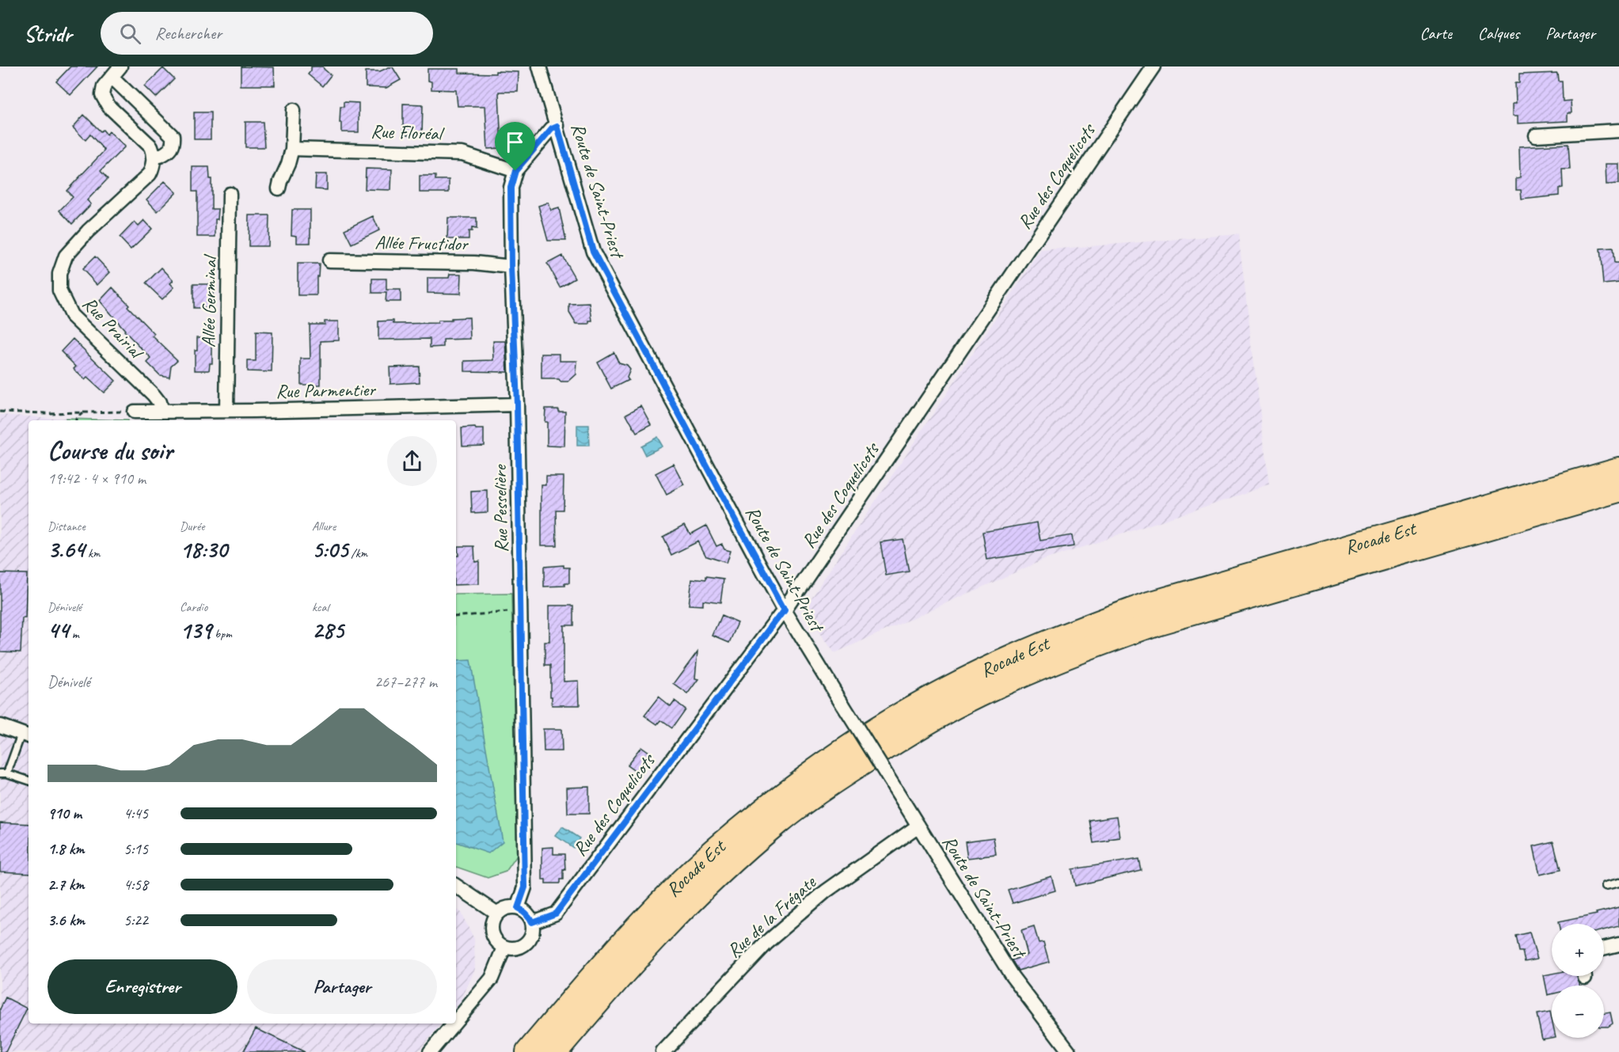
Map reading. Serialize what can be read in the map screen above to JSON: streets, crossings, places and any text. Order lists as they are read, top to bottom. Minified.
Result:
{"streets":{"highway":["Rocade Est"],"street":["Rue Floréal","Rue des Coquelicots","Route de Saint-Priest","Allée Fructidor","Allée Germinal","Rue Prairial","Rue Parmentier","Rue Pesselière","Rue de la Frégate"]},"crossings":[["Rue Floréal","Rue Pesselière"],["Rue des Coquelicots","Route de Saint-Priest"],["Rue des Coquelicots","Rue Pesselière"],["Route de Saint-Priest","Rue Pesselière"],["Route de Saint-Priest","Rue de la Frégate"],["Allée Fructidor","Rue Pesselière"],["Allée Germinal","Rue Parmentier"],["Rue Prairial","Rue Parmentier"],["Rue Parmentier","Rue Pesselière"]],"page":{"header":"Stridr","search":"Rechercher","nav":["Carte","Calques","Partager"],"heading":["Course du soir","19:42 · 4 × 910 m"],"stats":[["Distance","3.64 km"],["Durée","18:30"],["Allure","5:05 /km"],["Dénivelé","44 m"],["Cardio","139 bpm"],["kcal","285"]],"chart":["Dénivelé","267–277 m"],"list":[{"name":"910 m","note":"4:45"},{"name":"1.8 km","note":"5:15"},{"name":"2.7 km","note":"4:58"},{"name":"3.6 km","note":"5:22"}],"map_buttons":["+","−"],"buttons":["Enregistrer","Partager"]}}
